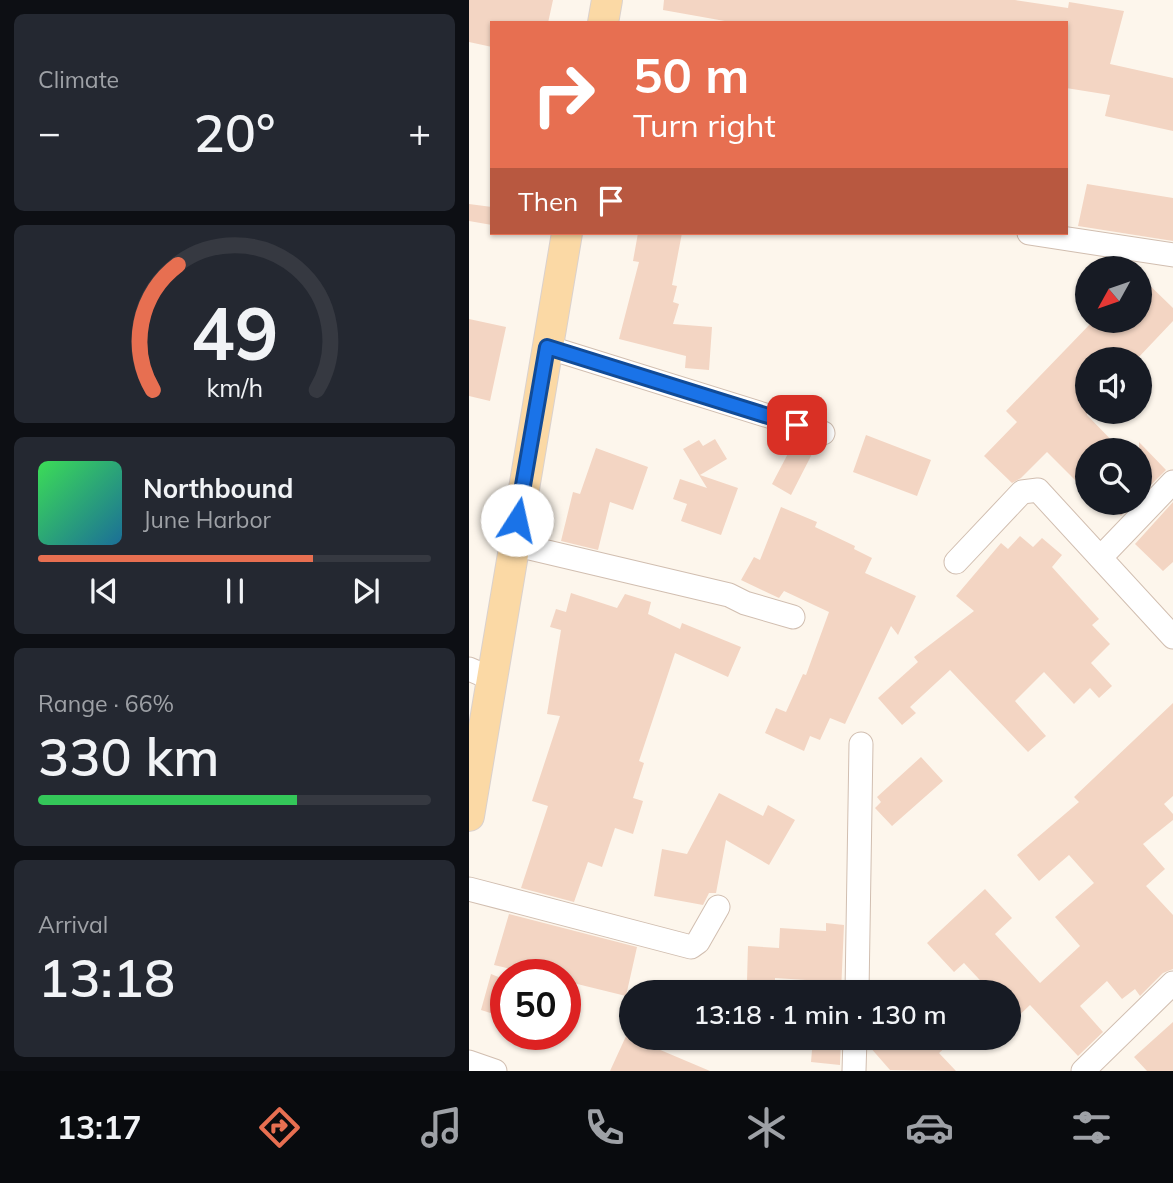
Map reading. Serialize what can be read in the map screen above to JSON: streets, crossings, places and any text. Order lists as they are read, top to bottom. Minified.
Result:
{"north":"bottom left","page":{"tile":["Climate",["Range · 66%","330 km"],["Arrival","13:18"]],"turn":["50 m","Turn right"],"heat":["−","20°","+"],"then":"Then","song":["Northbound","June Harbor"],"limit":"50","trip":"13:18 · 1 min · 130 m","tabs":"13:17","gauge":["49","km/h"]}}
